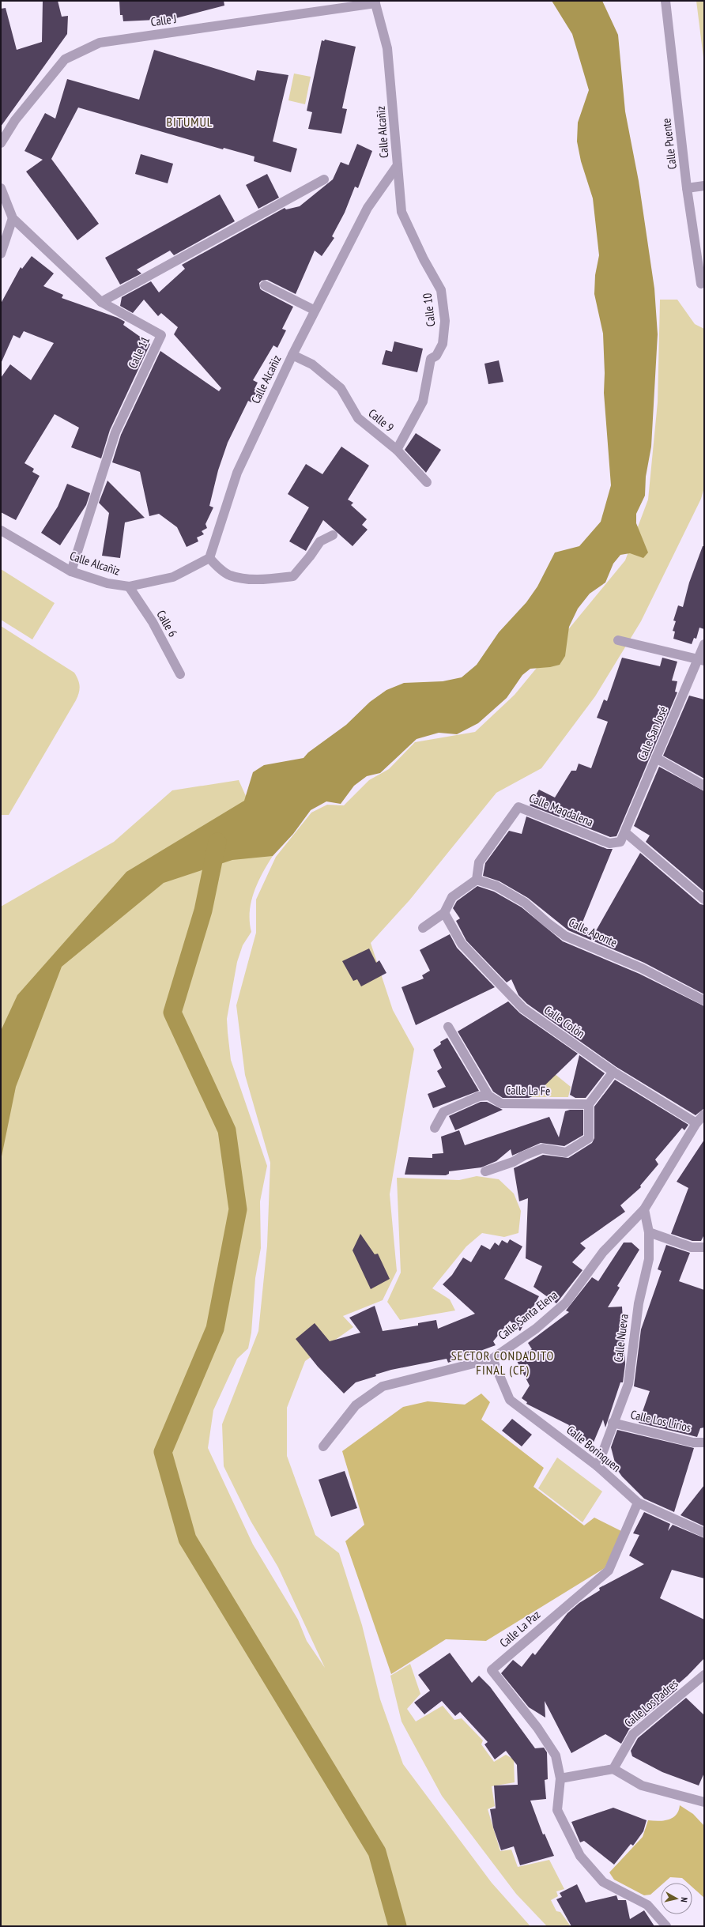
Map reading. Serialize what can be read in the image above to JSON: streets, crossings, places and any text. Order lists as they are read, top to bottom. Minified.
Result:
{"streets":{"street":["Calle J","Calle Alcañiz","Calle Puente","Calle 10","Calle 11","Calle 9","Calle 6","Calle San José","Calle Magdalena","Calle Aponte","Calle Colón","Calle La Fe","Calle Santa Elena","Calle Nueva","Calle Los Lirios","Calle Borinquen","Calle La Paz","Calle Los Padres"]},"crossings":[["Calle J","Calle Alcañiz"],["Calle Alcañiz","Calle 10"],["Calle Alcañiz","Calle 11"],["Calle Alcañiz","Calle 9"],["Calle Alcañiz","Calle 6"],["Calle 10","Calle 9"],["Calle San José","Calle Magdalena"],["Calle Magdalena","Calle Aponte"],["Calle Colón","Calle Santa Elena"],["Calle Santa Elena","Calle Nueva"],["Calle Santa Elena","Calle Borinquen"],["Calle Nueva","Calle Los Lirios"],["Calle Nueva","Calle Borinquen"],["Calle Borinquen","Calle La Paz"]],"districts":["BITUMUL","SECTOR CONDADITO FINAL (CF)"],"north":"right"}
